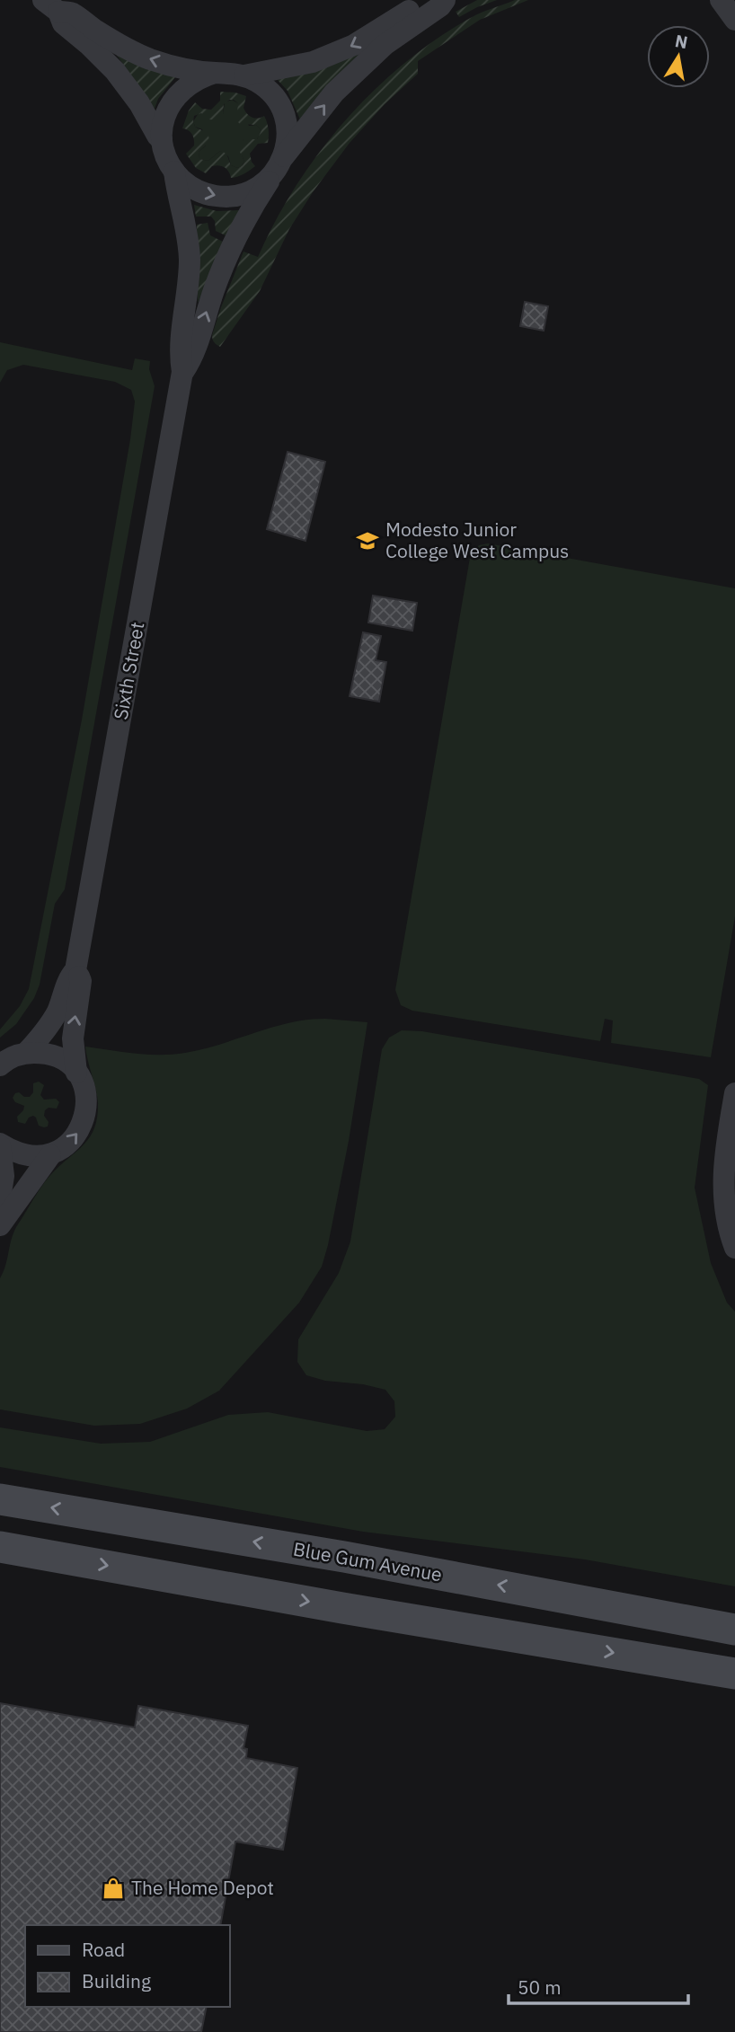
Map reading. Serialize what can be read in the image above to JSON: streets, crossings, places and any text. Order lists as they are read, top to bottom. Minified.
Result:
{"streets":{"main road":["Blue Gum Avenue"],"street":["Sixth Street"]},"places":{"school or university":["Modesto Junior College West Campus"],"shop":["The Home Depot"]},"legend":["Road","Building"],"scale_bar":"50 m","north":"top"}
